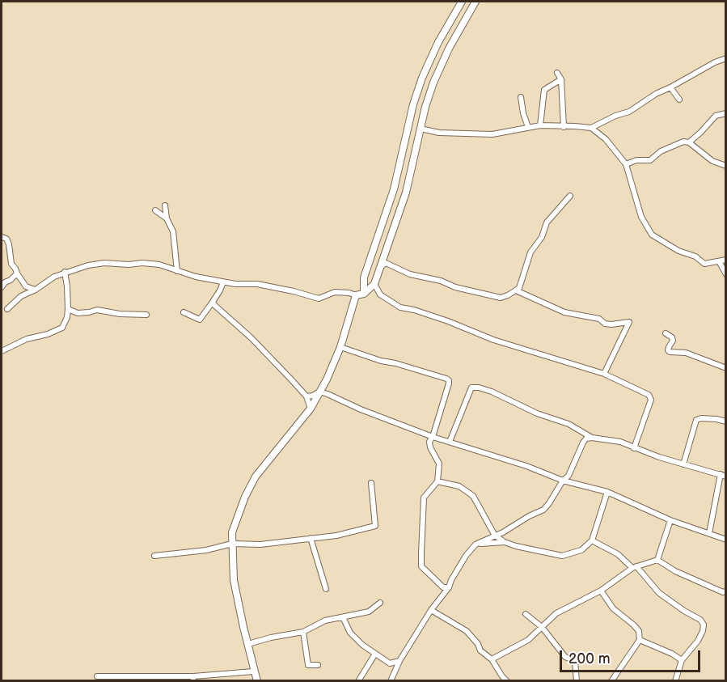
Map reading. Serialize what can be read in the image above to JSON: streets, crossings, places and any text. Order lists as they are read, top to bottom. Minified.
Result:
{"scale_bar":"200 m"}
